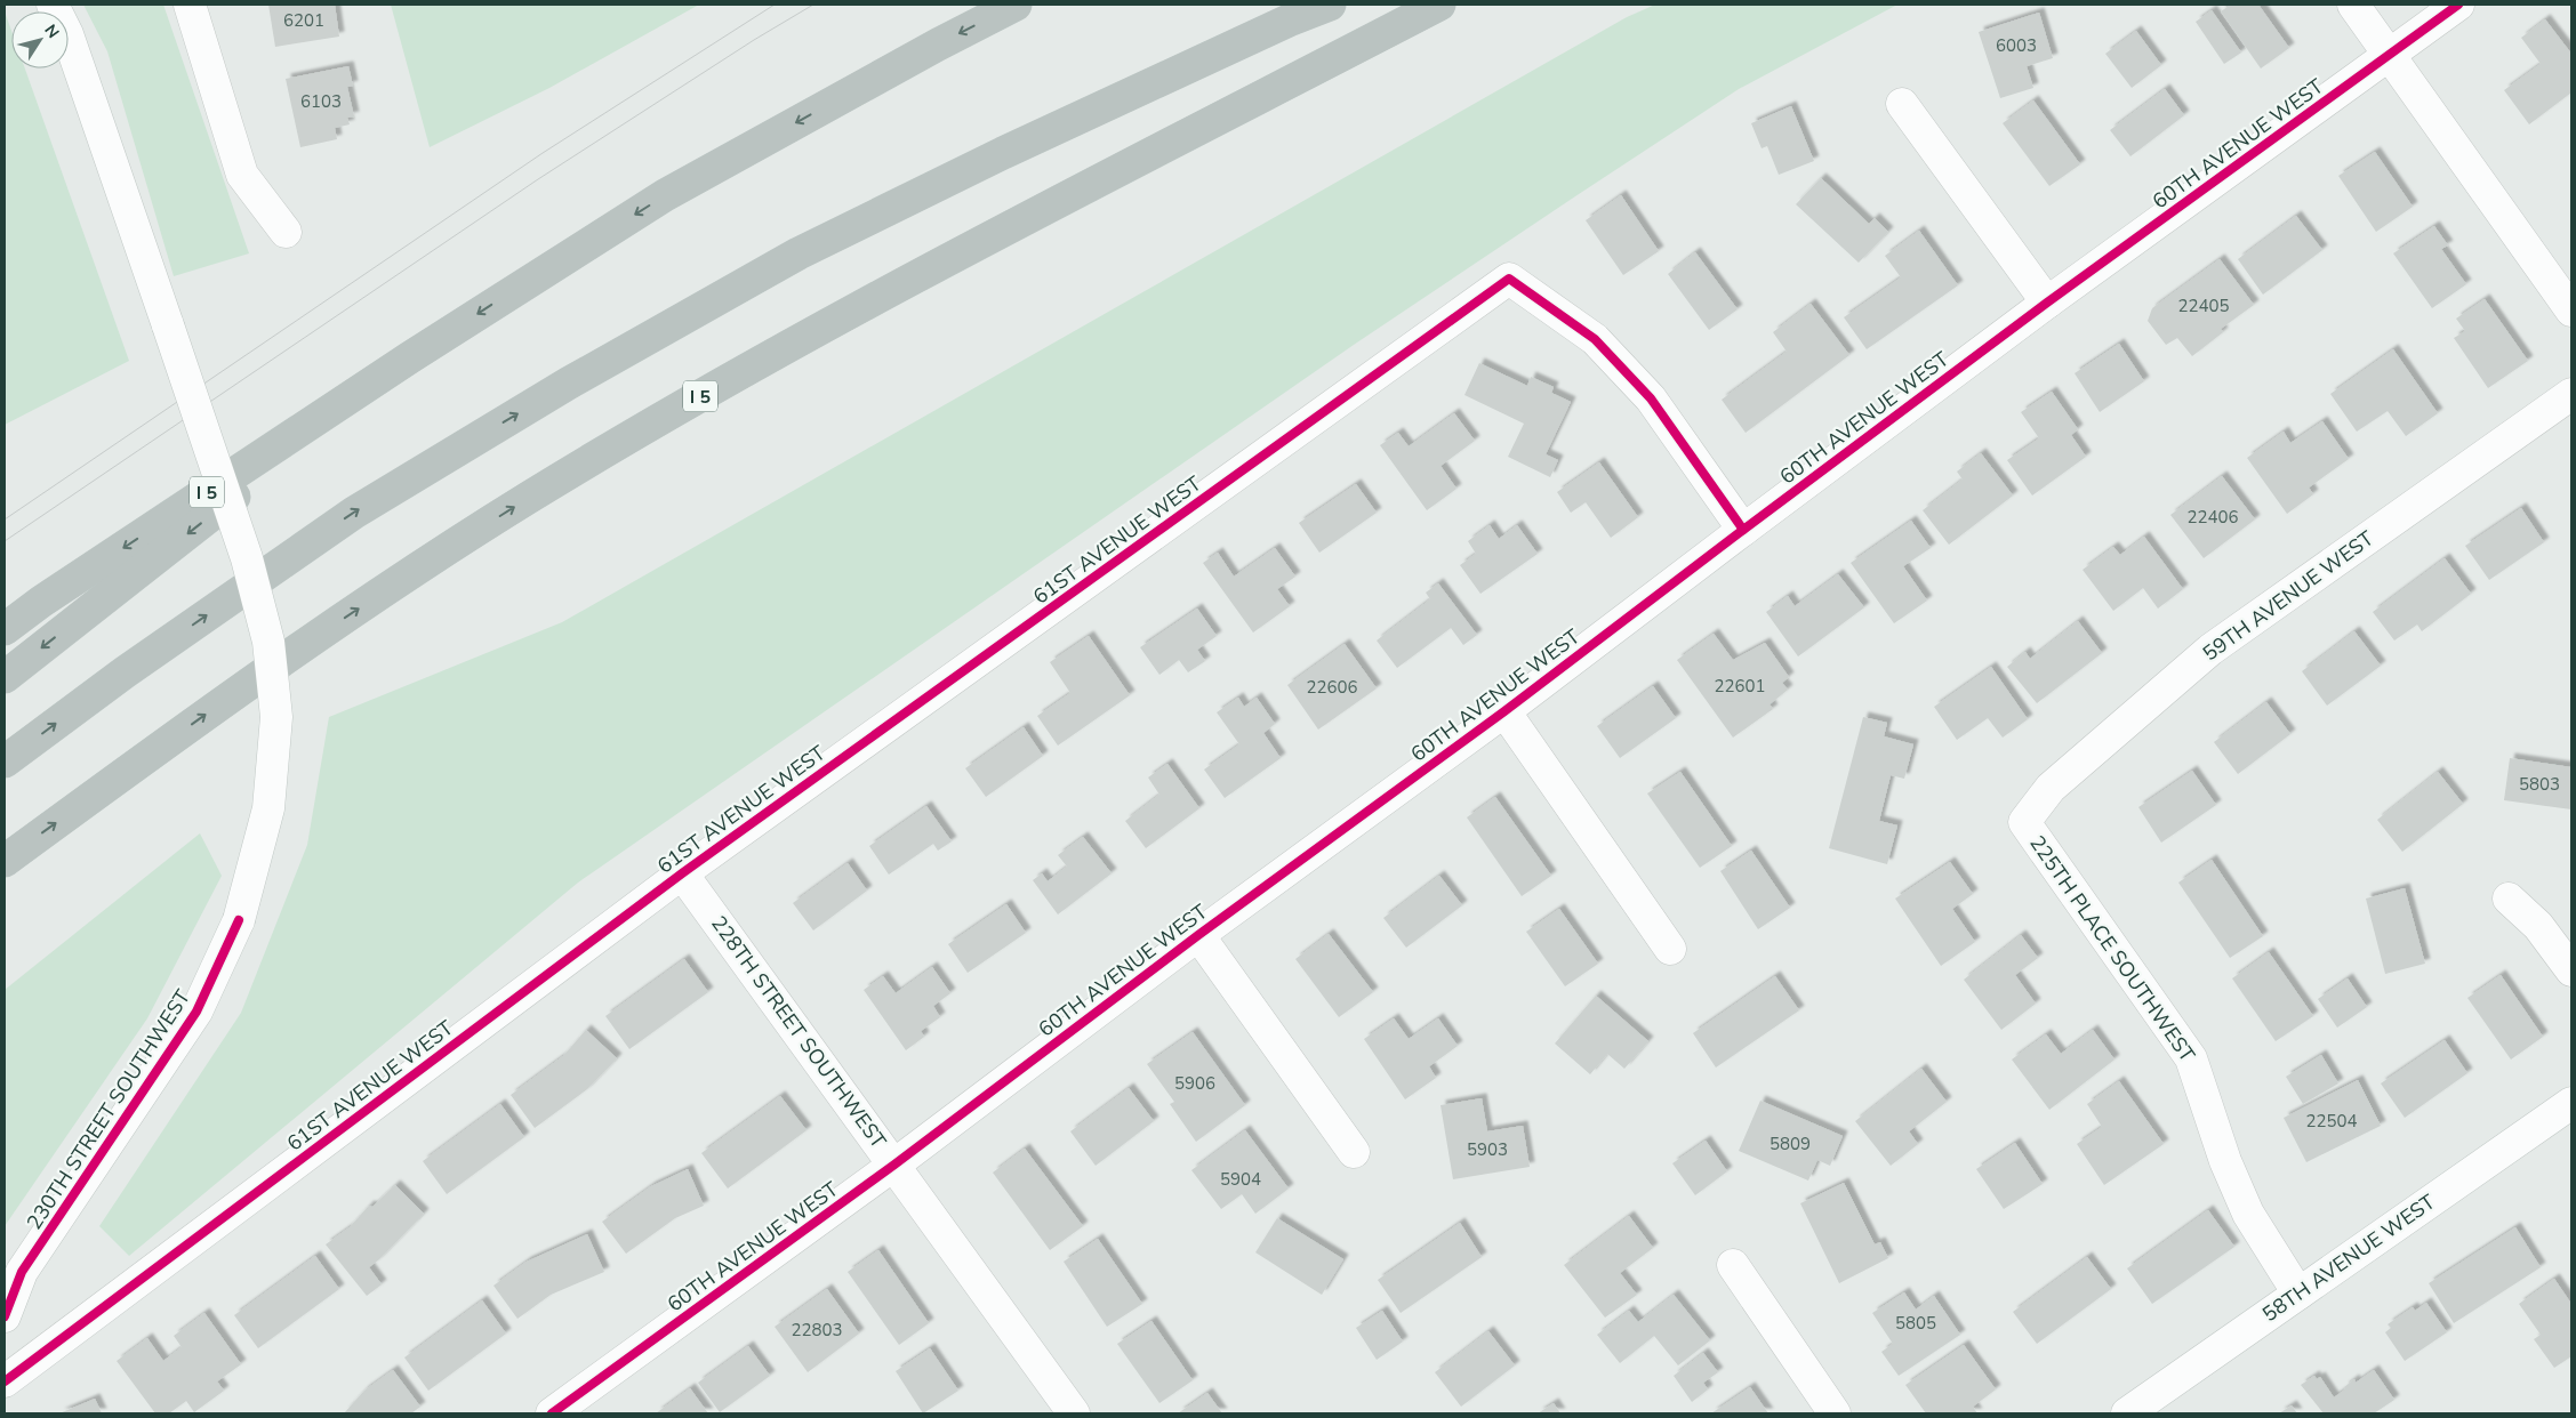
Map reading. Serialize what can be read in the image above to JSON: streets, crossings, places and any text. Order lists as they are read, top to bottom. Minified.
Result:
{"streets":{"highway":["I 5"],"street":["60TH AVENUE WEST","61ST AVENUE WEST","59TH AVENUE WEST","225TH PLACE SOUTHWEST","228TH STREET SOUTHWEST","230TH STREET SOUTHWEST","58TH AVENUE WEST"]},"crossings":[["60TH AVENUE WEST","61ST AVENUE WEST"],["60TH AVENUE WEST","228TH STREET SOUTHWEST"],["61ST AVENUE WEST","228TH STREET SOUTHWEST"],["59TH AVENUE WEST","225TH PLACE SOUTHWEST"],["225TH PLACE SOUTHWEST","58TH AVENUE WEST"]],"house_numbers":["6201","6003","6103","22405","22406","22601","22606","5803","5906","22504","5809","5903","5904","5805","22803"],"north":"top right"}
